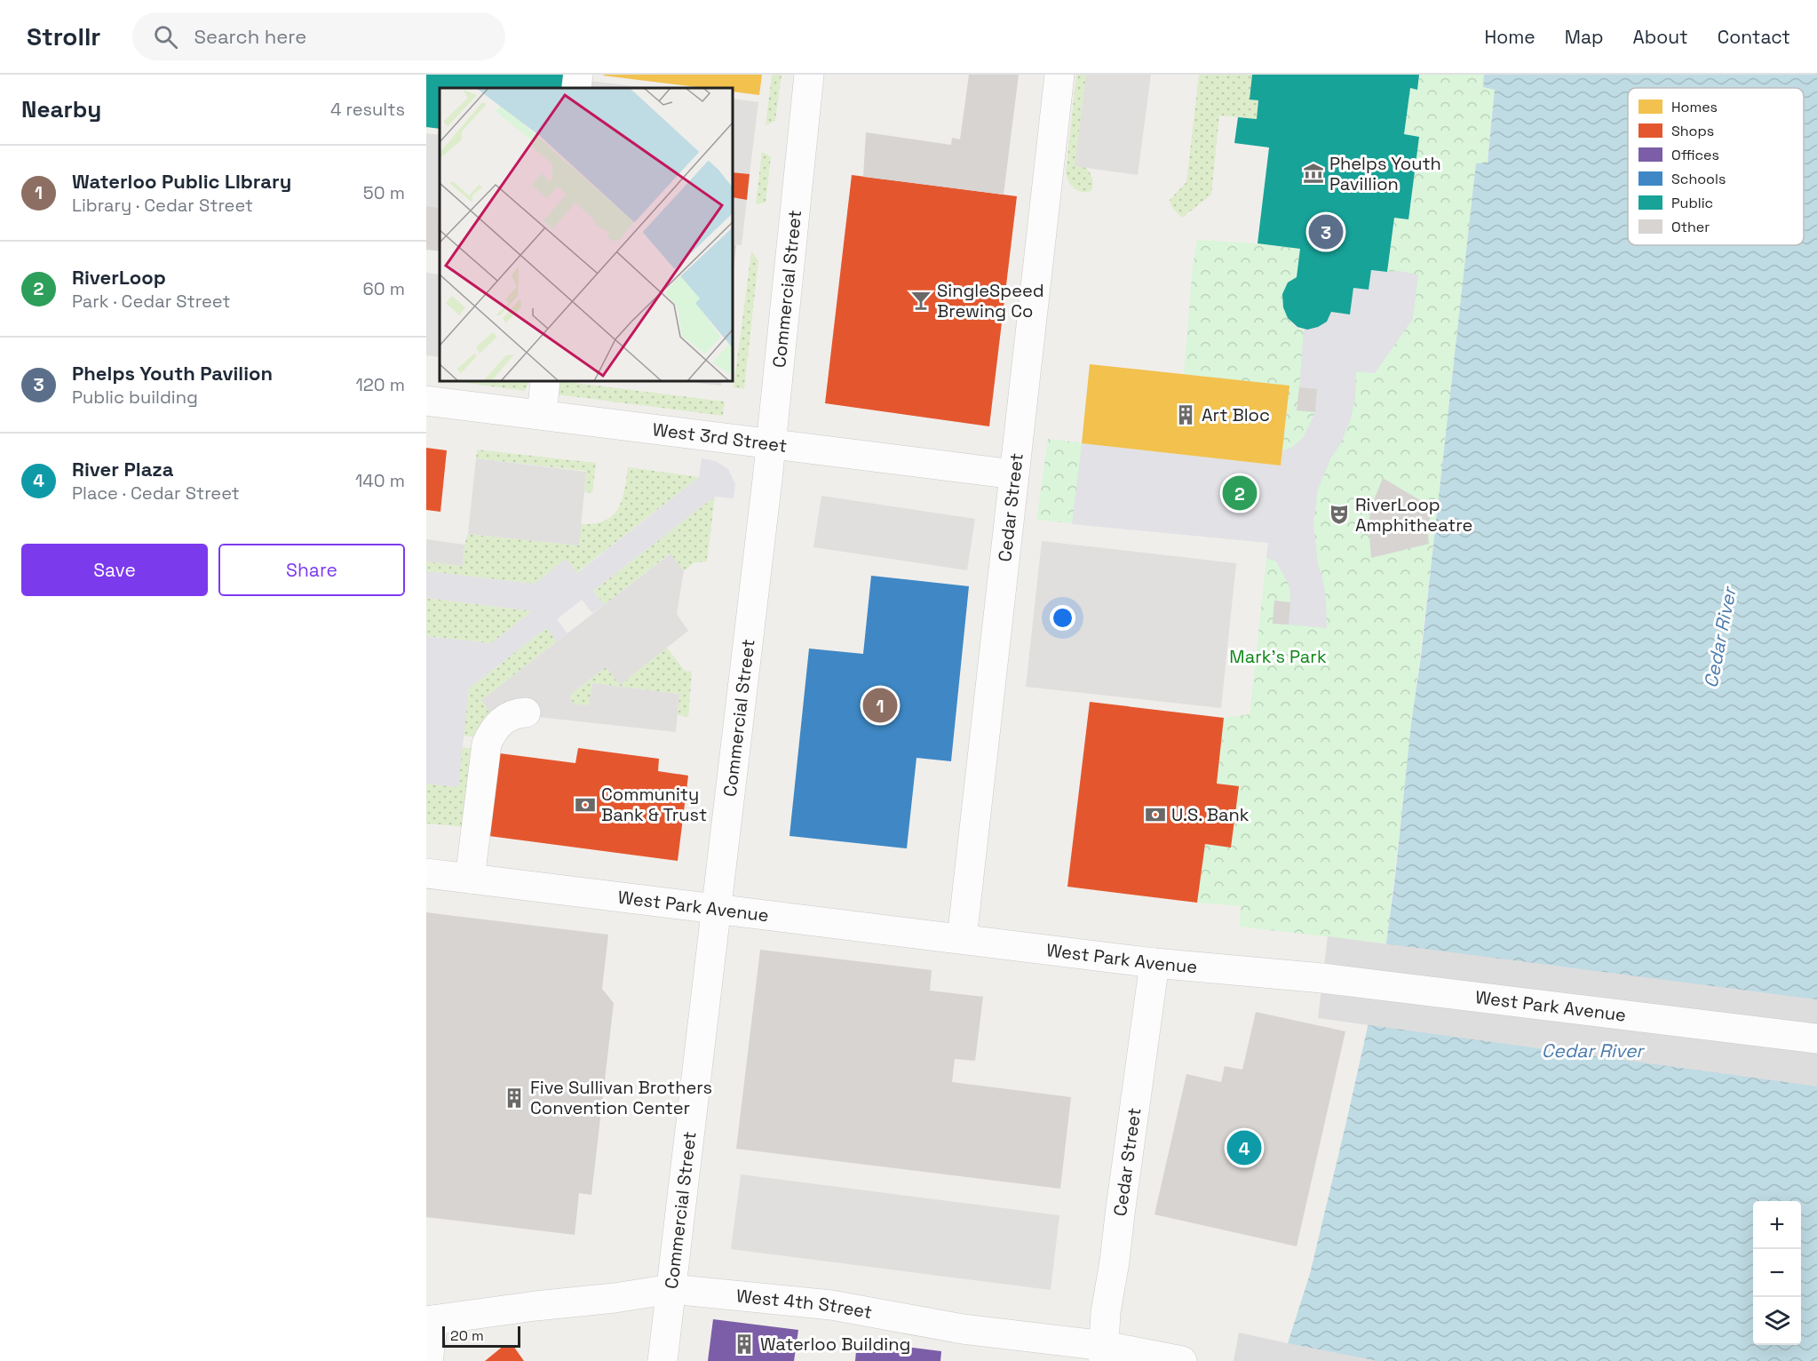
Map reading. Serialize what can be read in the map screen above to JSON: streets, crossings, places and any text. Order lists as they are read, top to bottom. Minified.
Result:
{"streets":{"street":["Commercial Street","West 3rd Street","Cedar Street","West Park Avenue","West 4th Street"]},"crossings":[["Commercial Street","West 3rd Street"],["Commercial Street","West Park Avenue"],["Commercial Street","West 4th Street"],["West 3rd Street","Cedar Street"],["Cedar Street","West Park Avenue"],["Cedar Street","West 4th Street"]],"water":["Cedar River"],"parks":["Mark's Park"],"places":{"museum":["Phelps Youth Pavillion"],"bar":["SingleSpeed Brewing Co"],"building":["Art Bloc","Five Sullivan Brothers Convention Center","Waterloo Building"],"theatre":["RiverLoop Amphitheatre"],"bank":["Community Bank & Trust","U.S. Bank"]},"legend":["Homes","Shops","Offices","Schools","Public","Other"],"scale_bar":"20 m","page":{"header":"Strollr","search":"Search here","nav":["Home","Map","About","Contact"],"heading":["Nearby","4 results"],"list":[{"mark":"1","name":"Waterloo Public LIbrary","note":"Library · Cedar Street","value":"50 m"},{"mark":"2","name":"RiverLoop","note":"Park · Cedar Street","value":"60 m"},{"mark":"3","name":"Phelps Youth Pavilion","note":"Public building","value":"120 m"},{"mark":"4","name":"River Plaza","note":"Place · Cedar Street","value":"140 m"}],"pins":["3","2","1","4"],"buttons":["Save","Share"],"map_buttons":["+","−"],"scale":"20 m"}}
